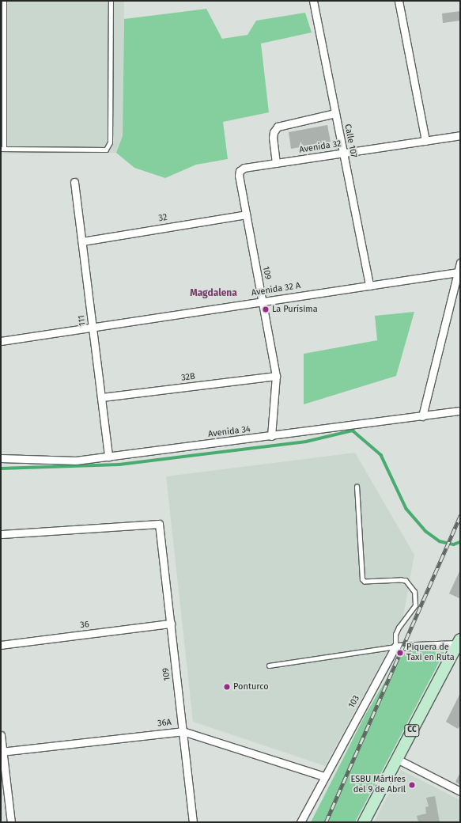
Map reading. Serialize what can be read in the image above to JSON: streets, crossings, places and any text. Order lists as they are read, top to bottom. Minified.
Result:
{"streets":{"main road":["CC"],"street":["Calle 107","Avenida 32","32","109","Avenida 32 A","111","32B","Avenida 34","36","103","36A"]},"crossings":[["Calle 107","Avenida 32"],["Calle 107","Avenida 32 A"],["Avenida 32","109"],["32","109"],["32","111"],["109","Avenida 32 A"],["109","32B"],["109","Avenida 34"],["109","36"],["109","36A"],["Avenida 32 A","111"],["111","32B"],["111","Avenida 34"],["103","36A"]],"districts":["Magdalena"],"places":["La Purísima","Piquera de Taxi en Ruta","Ponturco","ESBU Mártires del 9 de Abril"]}
